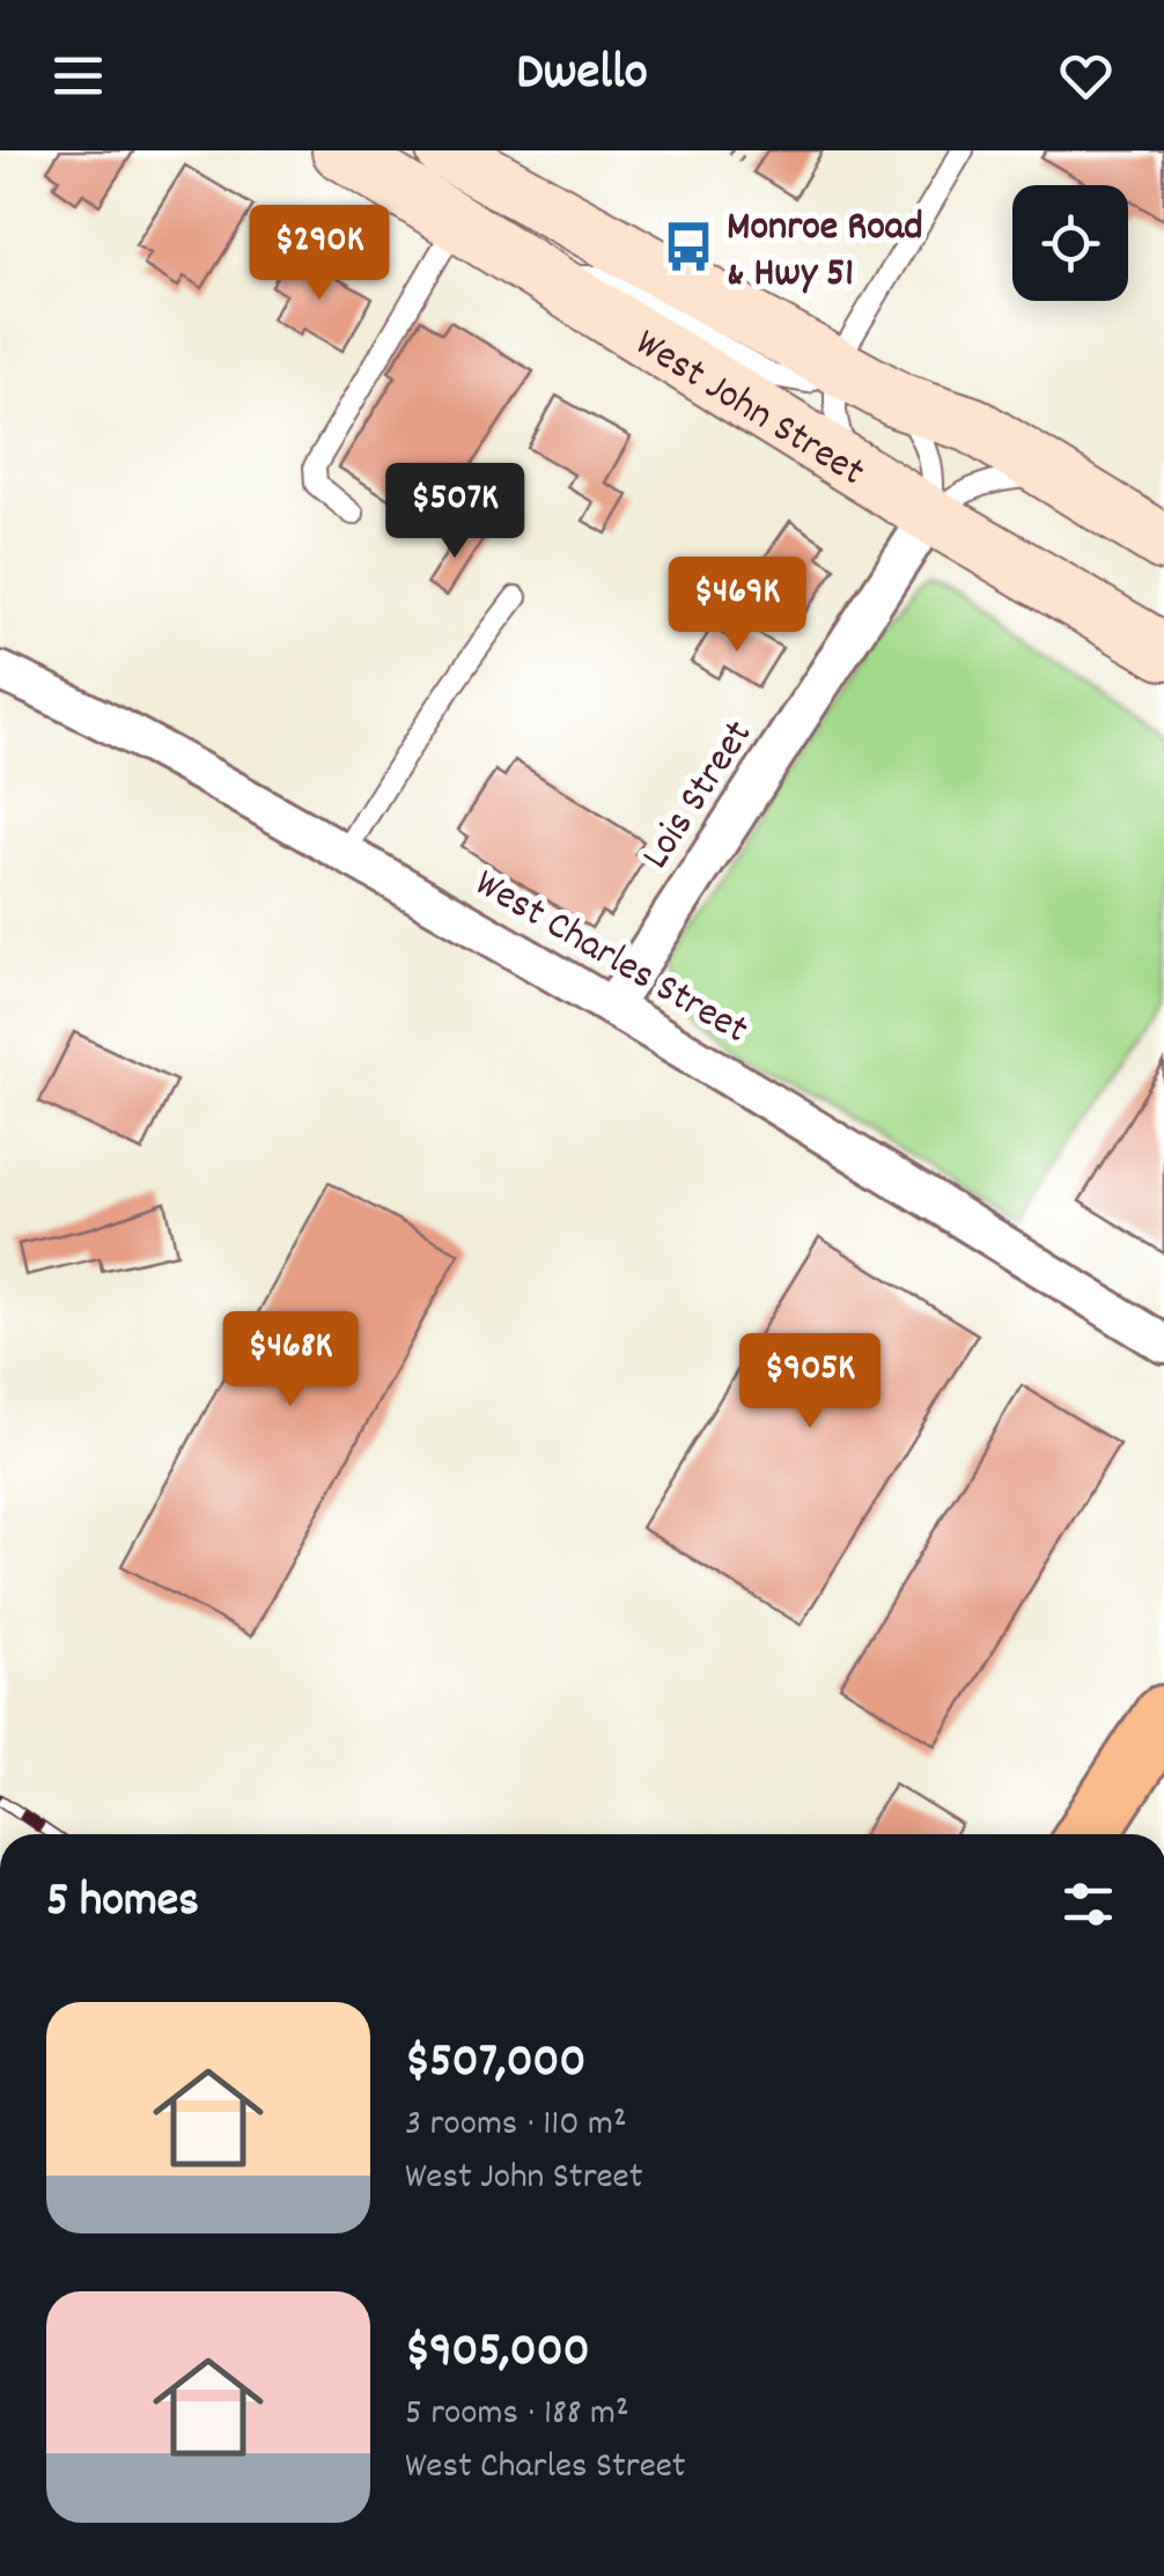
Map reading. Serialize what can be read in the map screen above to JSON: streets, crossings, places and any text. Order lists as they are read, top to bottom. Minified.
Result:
{"streets":{"main road":["West John Street"],"street":["Lois Street","West Charles Street"]},"crossings":[["West John Street","Lois Street"],["Lois Street","West Charles Street"]],"places":{"bus stop":["Monroe Road & Hwy 51"]},"page":{"header":"Dwello","price":["$290K","$507K","$469K","$468K","$905K"],"heading":"5 homes","list":[{"name":"$507,000","note":"3 rooms · 110 m² · West John Street"},{"name":"$905,000","note":"5 rooms · 188 m² · West Charles Street"}]}}
